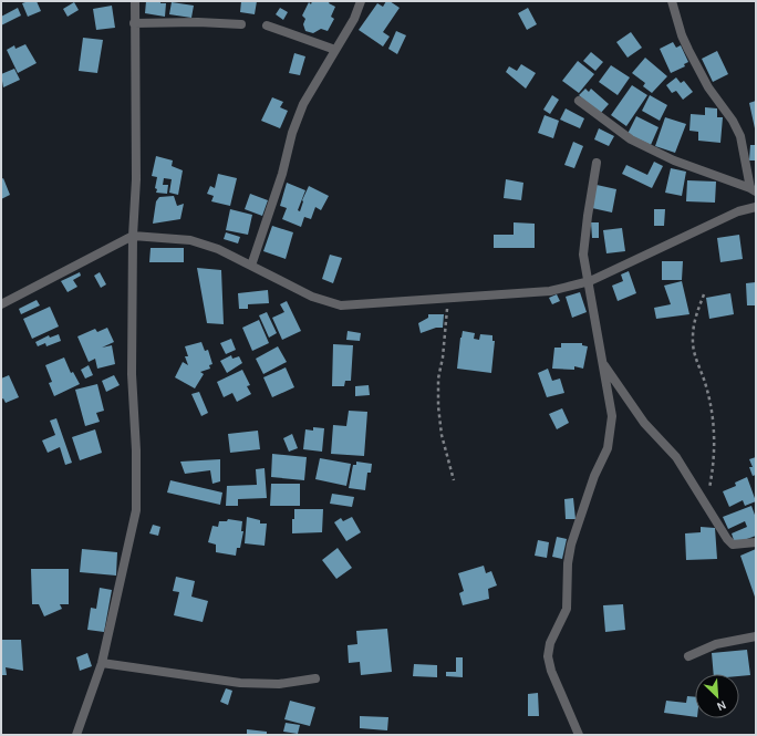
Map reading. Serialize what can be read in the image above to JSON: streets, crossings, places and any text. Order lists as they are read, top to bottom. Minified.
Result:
{"north":"bottom right"}
